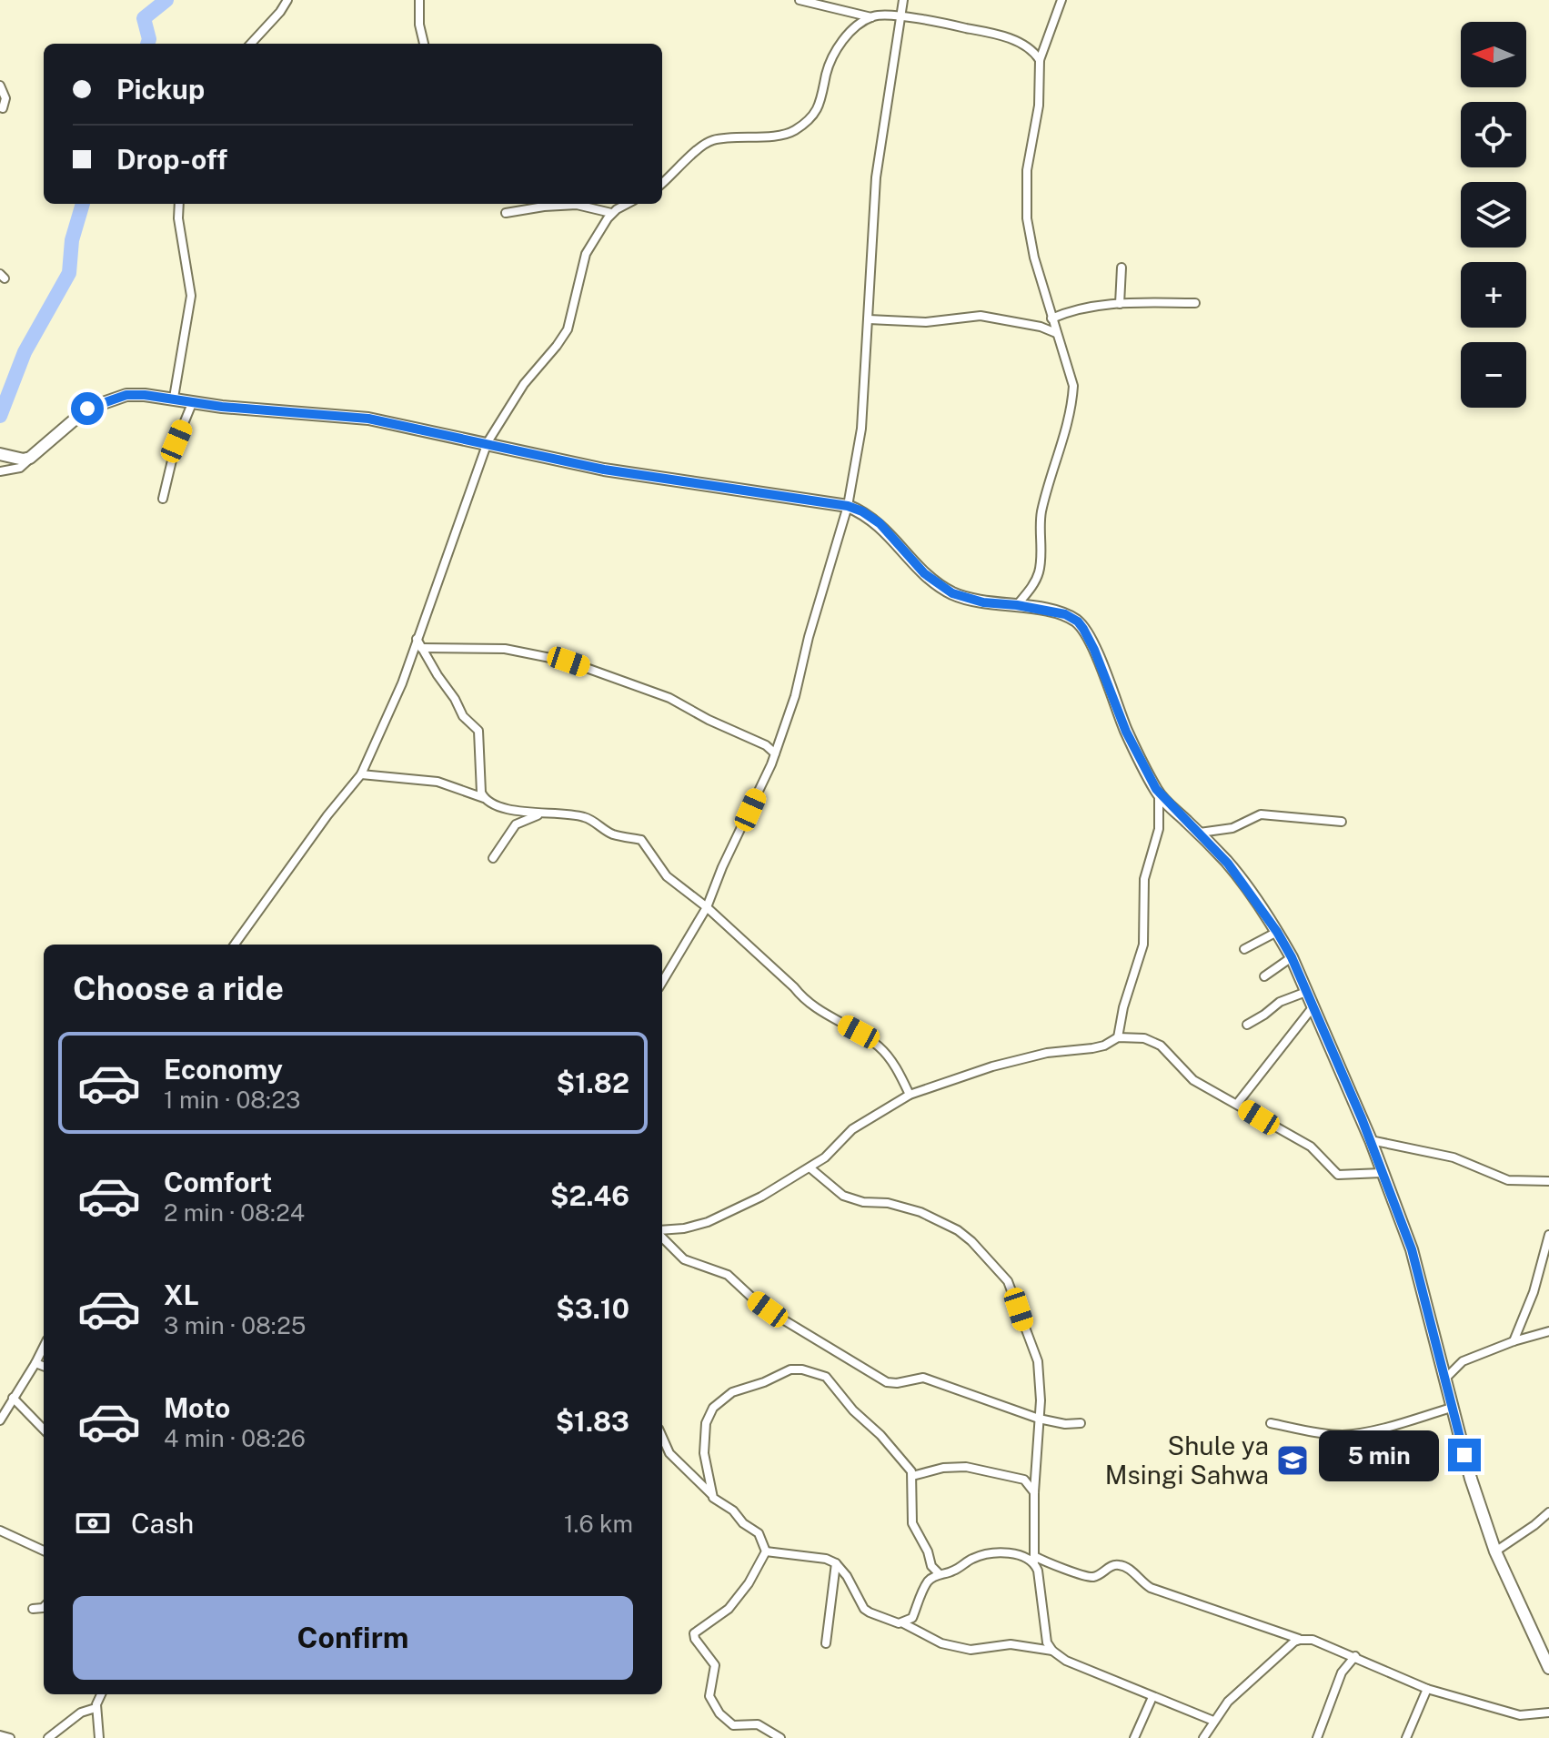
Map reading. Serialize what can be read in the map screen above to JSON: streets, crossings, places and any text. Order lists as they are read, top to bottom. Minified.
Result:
{"places":{"school or university":["Shule ya Msingi Sahwa"]},"north":"left","page":{"map_buttons":["+","−"],"banner":["Pickup","Drop-off"],"heading":"Choose a ride","list":[{"name":"Economy","note":"1 min · 08:23","value":"$1.82"},{"name":"Comfort","note":"2 min · 08:24","value":"$2.46"},{"name":"XL","note":"3 min · 08:25","value":"$3.10"},{"name":"Moto","note":"4 min · 08:26","value":"$1.83"}],"bubble":"5 min","pay":["Cash","1.6 km"],"buttons":"Confirm"}}
